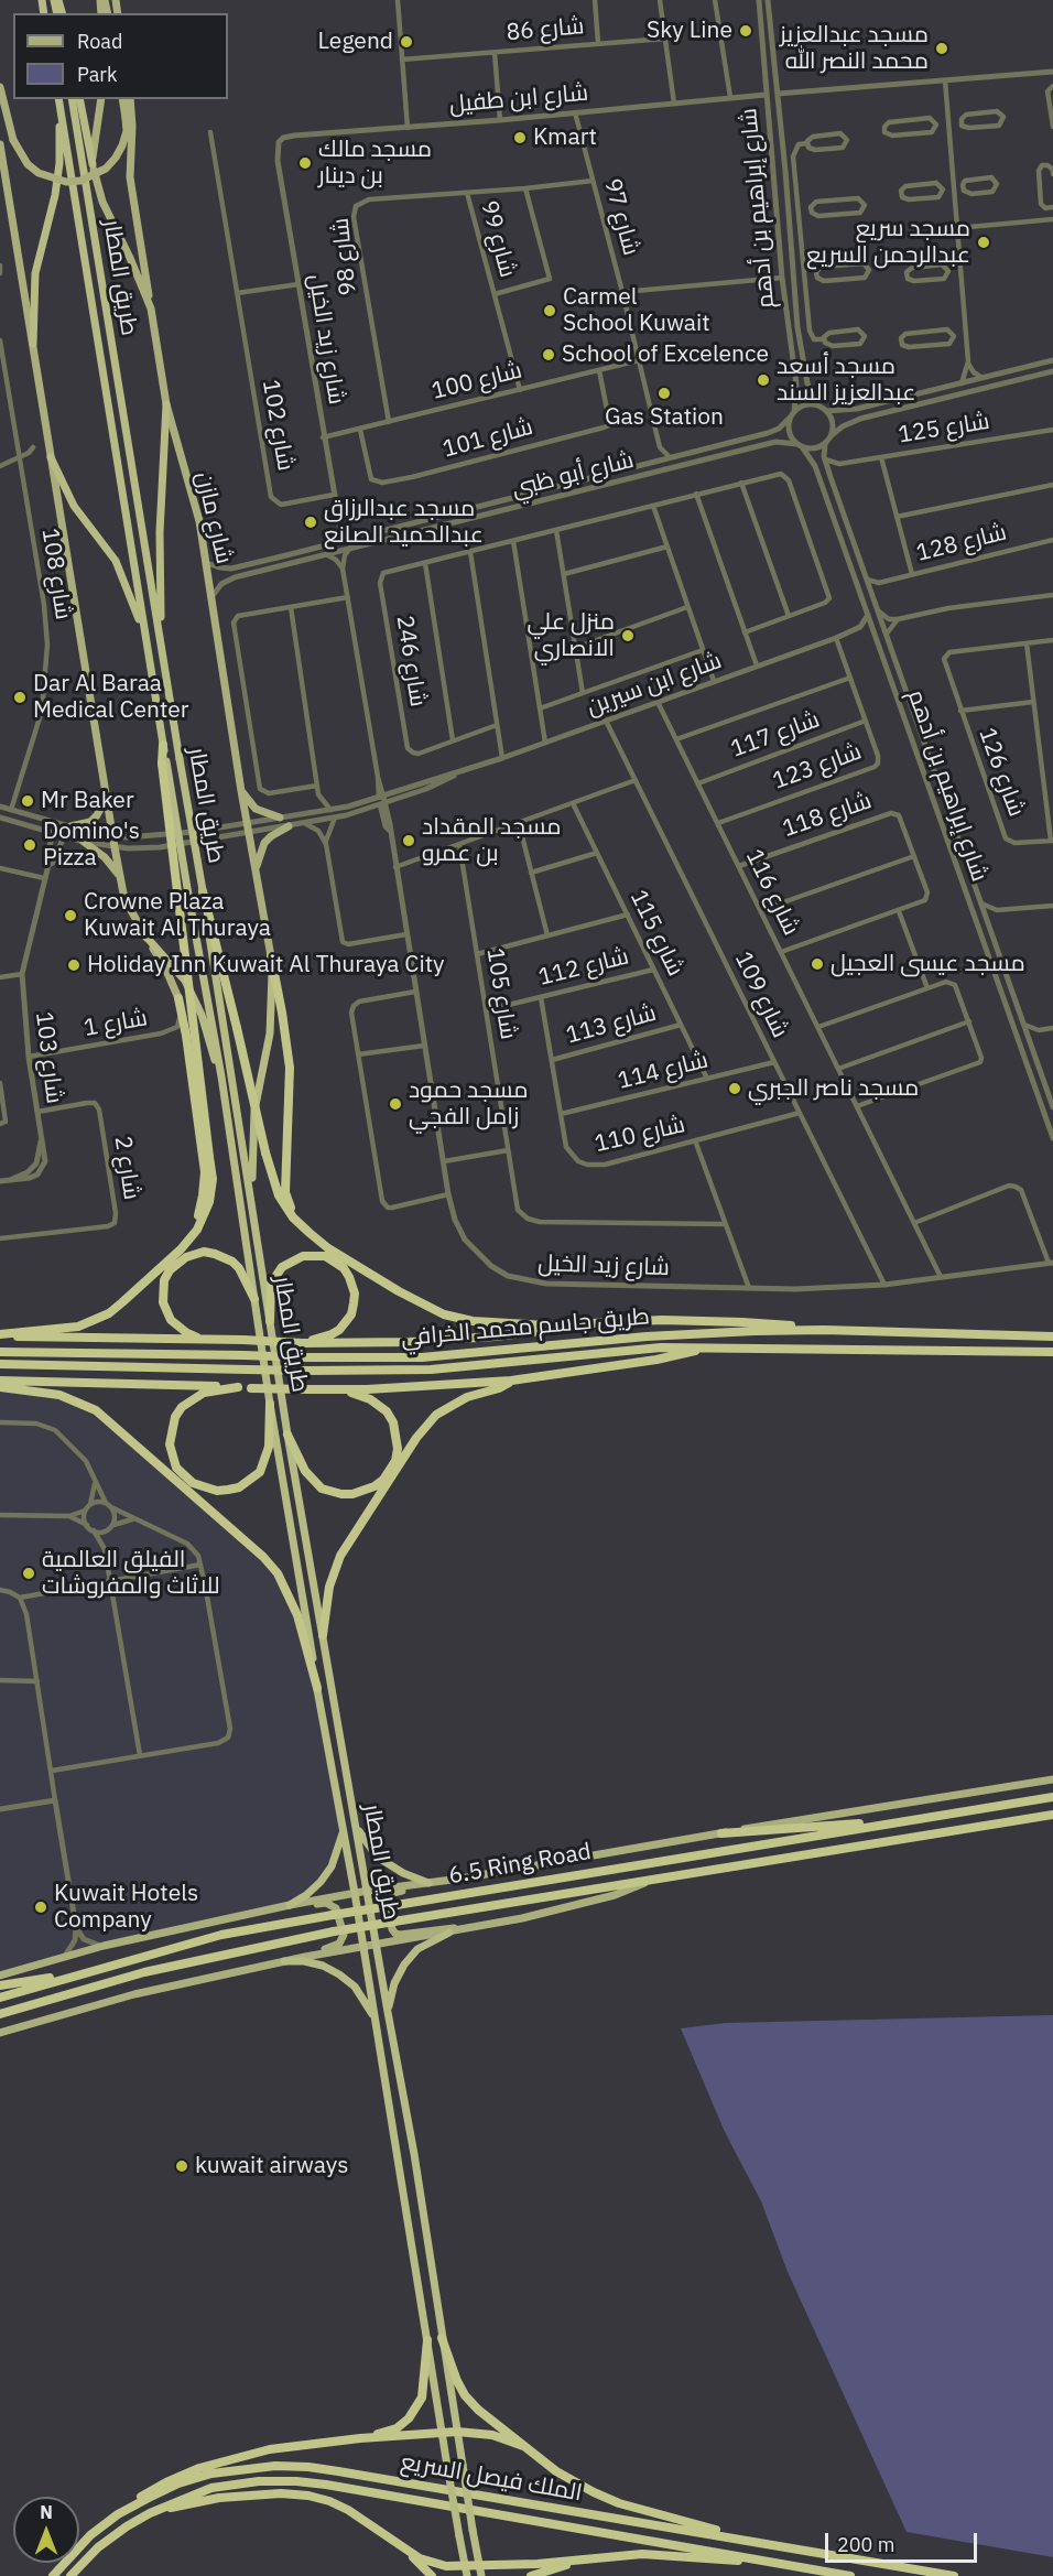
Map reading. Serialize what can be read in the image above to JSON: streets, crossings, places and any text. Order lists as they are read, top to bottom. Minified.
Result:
{"streets":{"highway":["طريق المطار","طريق جاسم محمد الخرافي","6.5 Ring Road","الملك فيصل السريع"],"main road":["شارع مازن"],"street":["شارع 86","شارع ابن طفيل","شارع إبراهيم بن أدهم","شارع 97","شارع 99","شارع 98","شارع زيد الخيل","شارع 100","شارع 102","شارع 125","شارع 101","شارع أبو ظبي","شارع 128","شارع 108","شارع 246","شارع ابن سيرين","شارع 117","شارع 123","شارع 126","شارع 118","شارع 116","شارع 115","شارع 112","شارع 105","شارع 109","شارع 1","شارع 113","شارع 103","شارع 114","شارع 110","شارع 2"]},"crossings":[["شارع 86","شارع ابن طفيل"],["شارع ابن طفيل","شارع إبراهيم بن أدهم"],["شارع ابن طفيل","شارع 97"],["شارع ابن طفيل","شارع زيد الخيل"],["شارع إبراهيم بن أدهم","شارع 125"],["شارع إبراهيم بن أدهم","شارع أبو ظبي"],["شارع إبراهيم بن أدهم","شارع 128"],["شارع 97","شارع 98"],["شارع 97","شارع 100"],["شارع 97","شارع أبو ظبي"],["شارع 99","شارع 98"],["شارع 99","شارع 100"],["شارع 98","شارع 100"],["شارع زيد الخيل","شارع 100"],["شارع زيد الخيل","شارع 102"],["شارع زيد الخيل","شارع أبو ظبي"],["شارع زيد الخيل","شارع ابن سيرين"],["شارع زيد الخيل","شارع 116"],["شارع زيد الخيل","شارع 109"],["شارع 100","شارع 101"],["شارع أبو ظبي","شارع مازن"],["شارع مازن","شارع ابن سيرين"],["شارع 108","شارع ابن سيرين"],["شارع ابن سيرين","شارع 123"],["شارع ابن سيرين","شارع 116"],["شارع ابن سيرين","شارع 109"],["شارع ابن سيرين","شارع 103"],["شارع 117","شارع 123"],["شارع 117","شارع 116"],["شارع 123","شارع 116"],["شارع 118","شارع 116"],["شارع 115","شارع 112"],["شارع 115","شارع 113"],["شارع 115","شارع 114"],["شارع 112","شارع 105"],["شارع 112","شارع 110"],["شارع 109","شارع 114"],["شارع 109","شارع 110"],["شارع 1","شارع 103"],["شارع 113","شارع 110"],["شارع 103","شارع 2"],["شارع 114","شارع 110"]],"places":["Sky Line","Legend","مسجد عبدالعزيز محمد النصر الله","Kmart","مسجد مالك بن دينار","مسجد سريع عبدالرحمن السريع","Carmel School Kuwait","School of Excelence","مسجد أسعد عبدالعزيز السند","Gas Station","مسجد عبدالرزاق عبدالحميد الصانع","منزل علي الانصاري","Dar Al Baraa Medical Center","Mr Baker","مسجد المقداد بن عمرو","Domino's Pizza","Crowne Plaza Kuwait Al Thuraya","مسجد عيسى العجيل","Holiday Inn Kuwait Al Thuraya City","مسجد ناصر الجبري","مسجد حمود زامل الفجي","الفيلق العالمية للاثاث والمفروشات","Kuwait Hotels Company","kuwait airways"],"legend":["Road","Park"],"scale_bar":"200 m","north":"top"}
